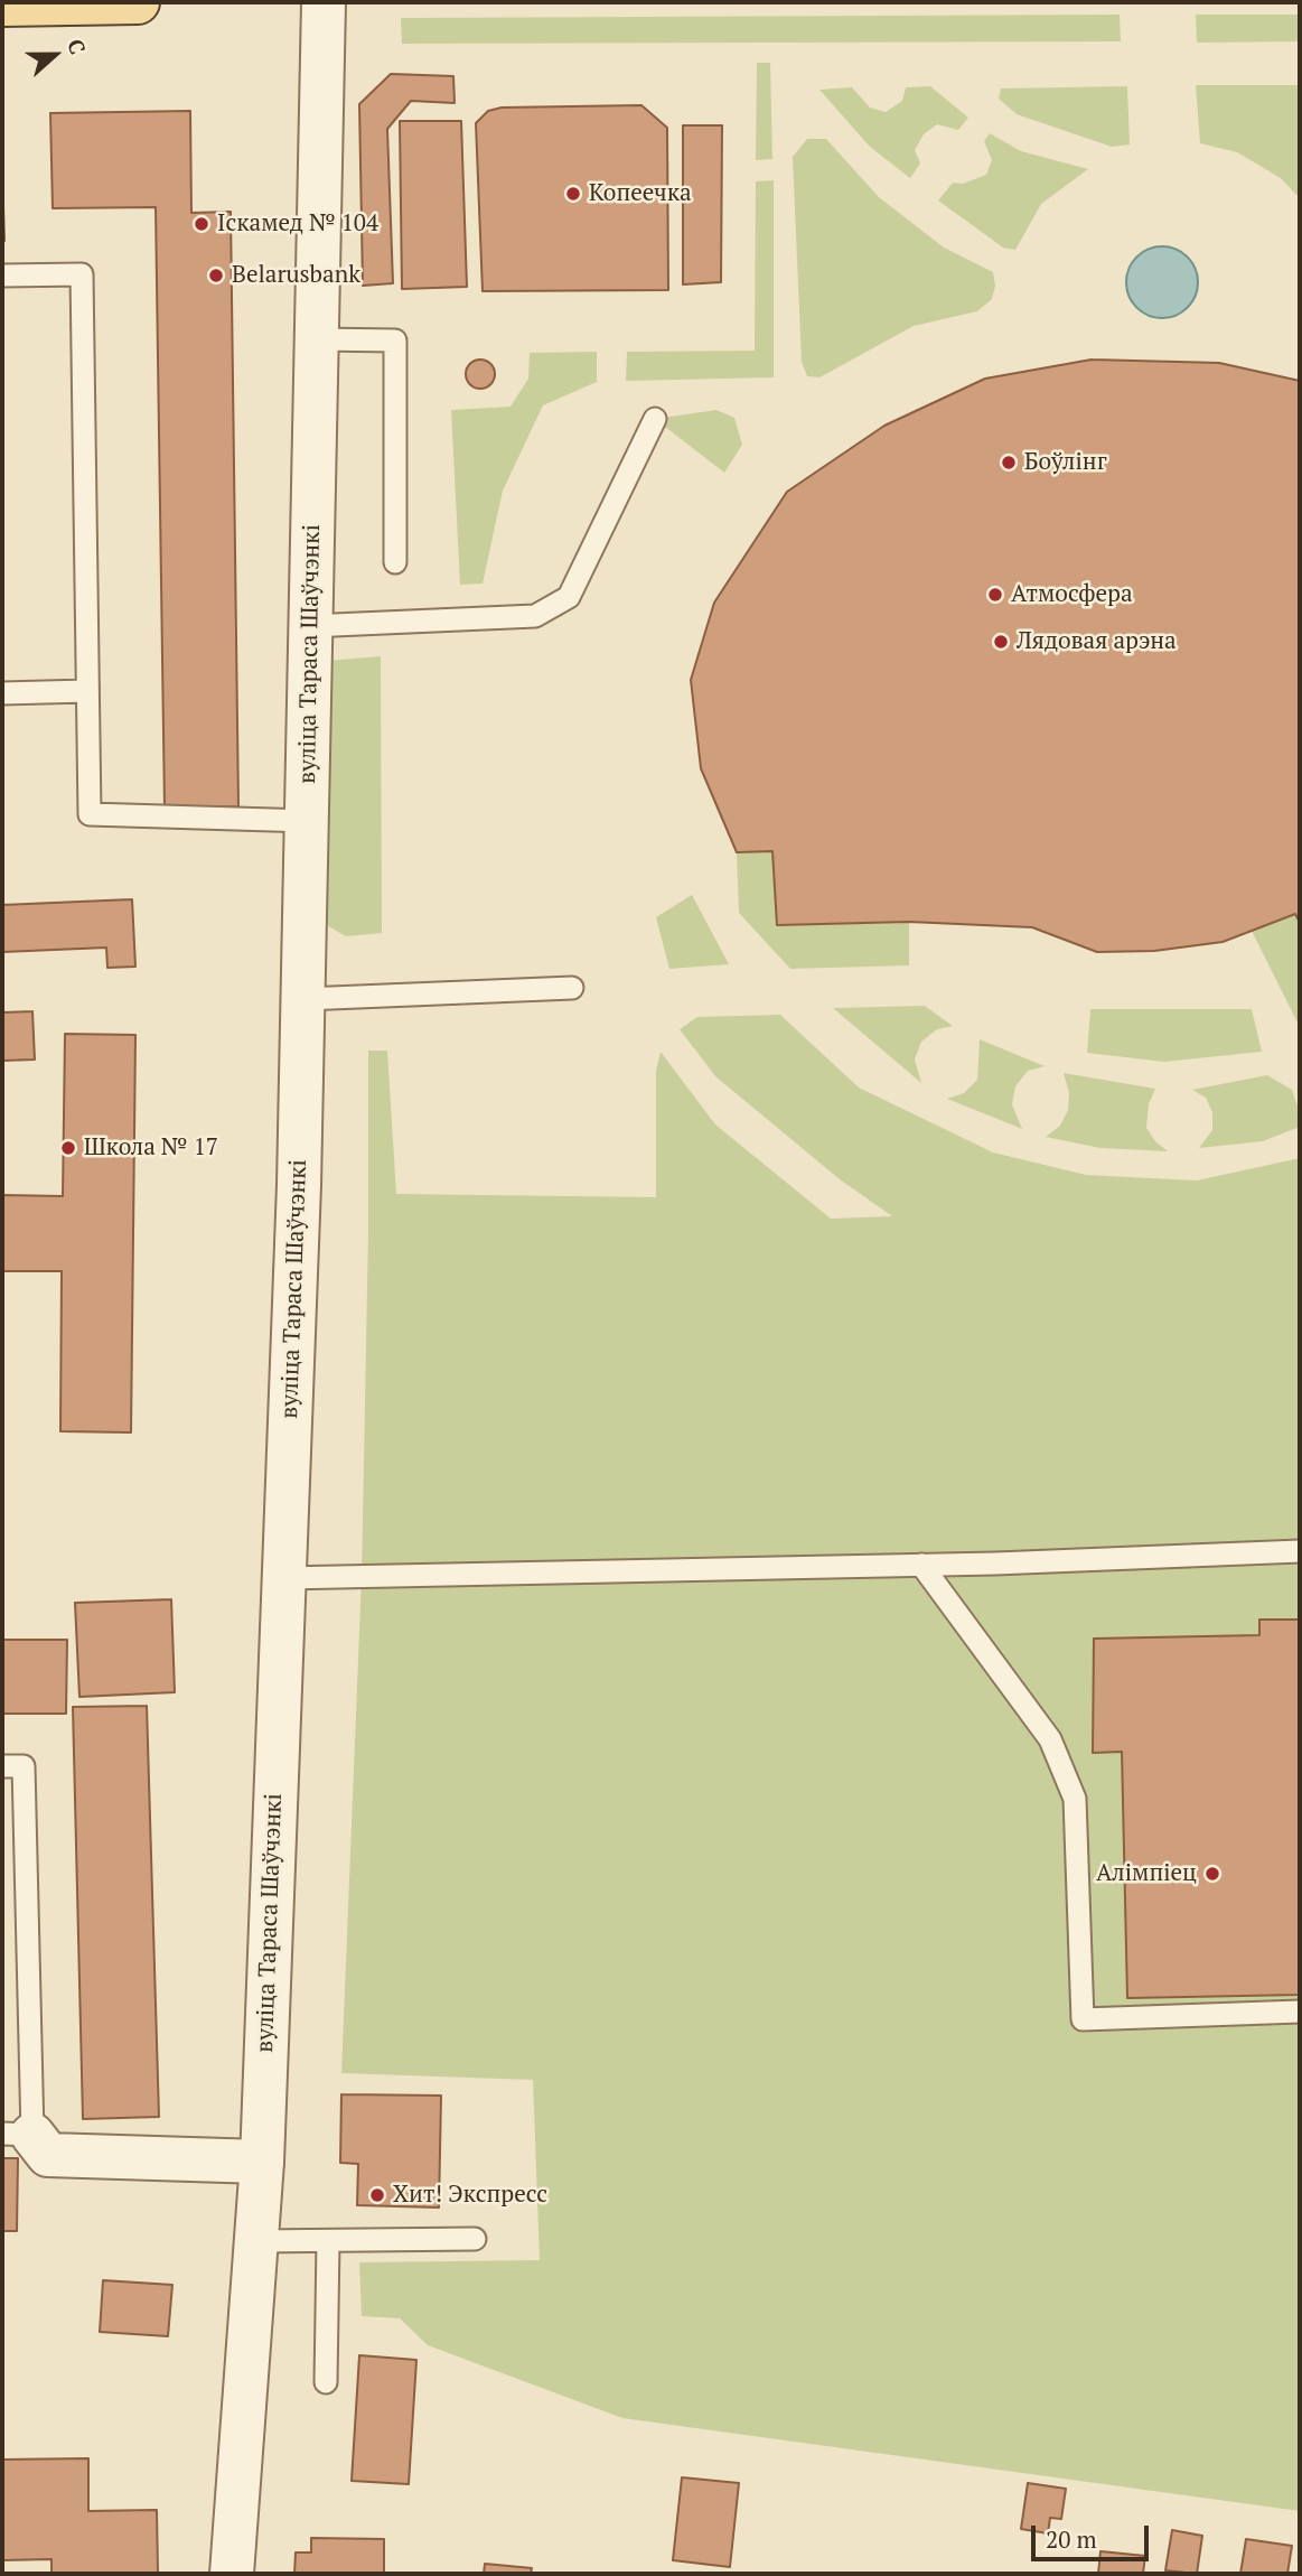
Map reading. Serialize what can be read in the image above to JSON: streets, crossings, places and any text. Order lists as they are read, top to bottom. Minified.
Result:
{"streets":{"street":["вуліца Тараса Шаўчэнкі"]},"places":["Копеечка","Іскамед № 104","Belarusbank","Боўлінг","Атмосфера","Лядовая арэна","Школа № 17","Алімпіец","Хит! Экспресс"],"scale_bar":"20 m","north":"right"}
